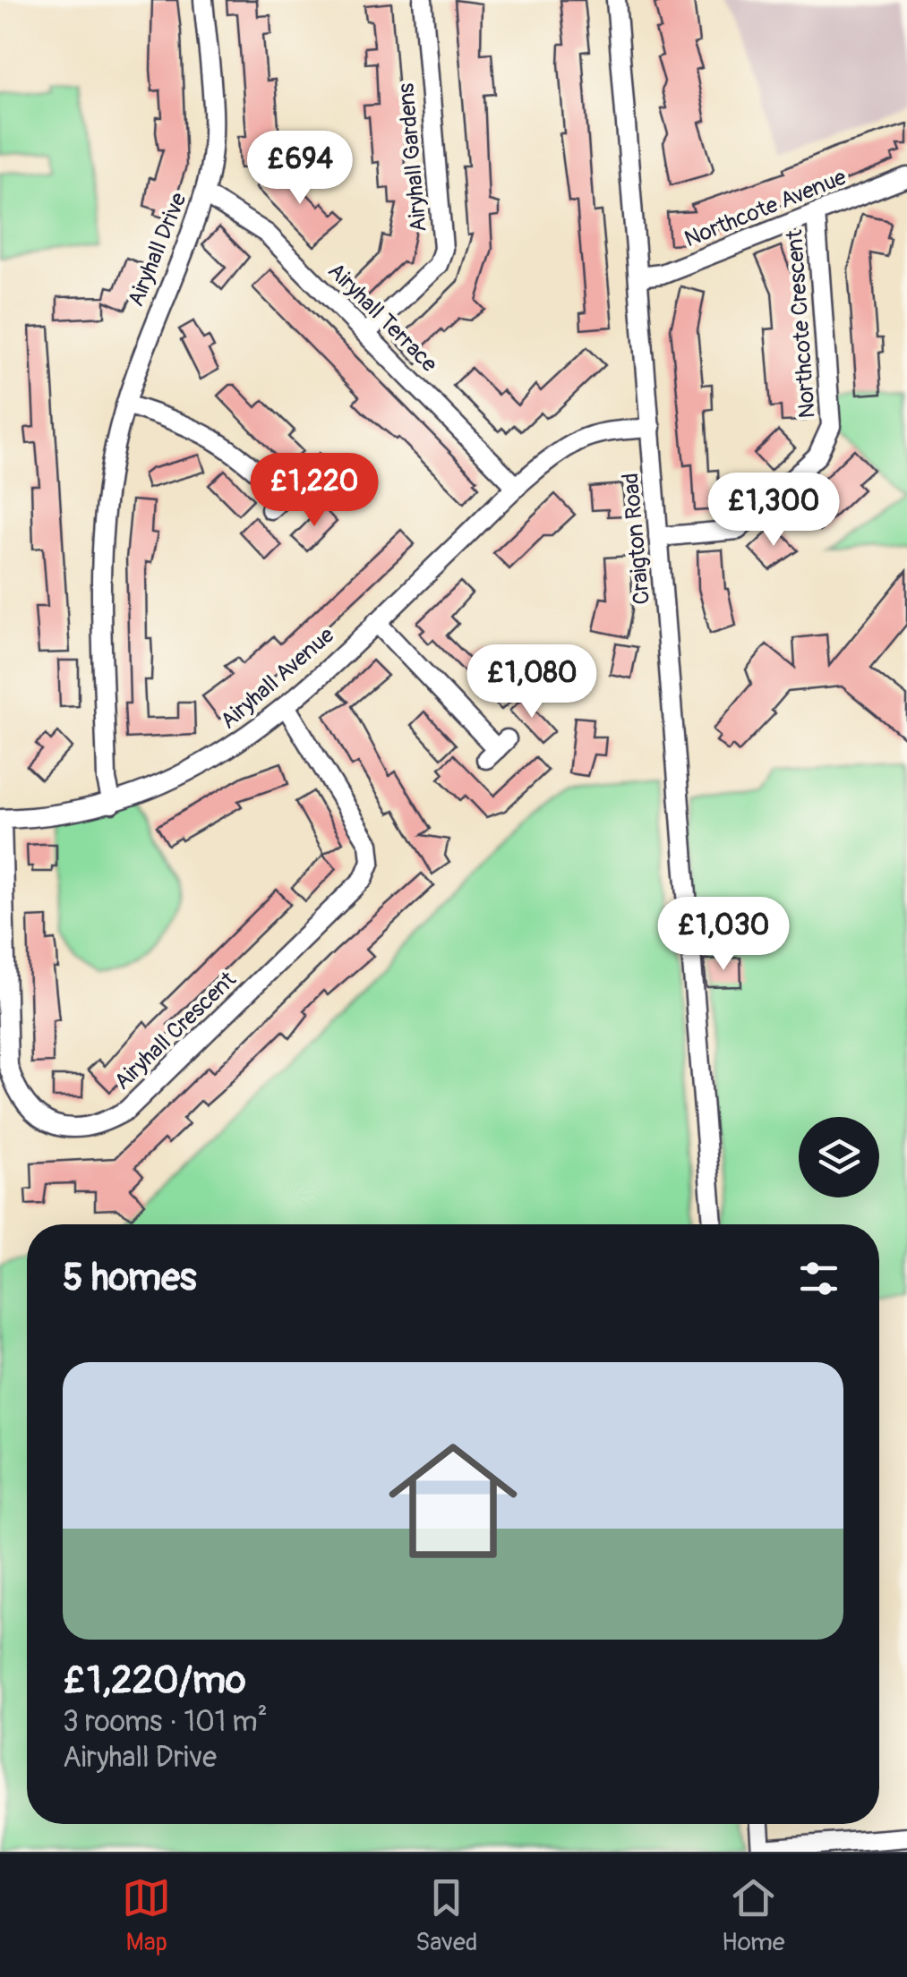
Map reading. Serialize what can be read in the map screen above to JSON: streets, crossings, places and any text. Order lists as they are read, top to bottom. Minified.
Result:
{"streets":{"street":["Airyhall Gardens","Northcote Avenue","Airyhall Drive","Airyhall Terrace","Northcote Crescent","Craigton Road","Airyhall Avenue","Airyhall Crescent"]},"crossings":[["Airyhall Gardens","Airyhall Terrace"],["Northcote Avenue","Northcote Crescent"],["Northcote Avenue","Craigton Road"],["Airyhall Drive","Airyhall Terrace"],["Airyhall Drive","Airyhall Avenue"],["Airyhall Terrace","Airyhall Avenue"],["Northcote Crescent","Craigton Road"],["Craigton Road","Airyhall Avenue"],["Airyhall Avenue","Airyhall Crescent"]],"page":{"price":["£694","£1,220","£1,300","£1,080","£1,030"],"heading":"5 homes","list":[{"name":"£1,220/mo","note":"3 rooms · 101 m² · Airyhall Drive"}],"tabs":["Map","Saved","Home"]}}
